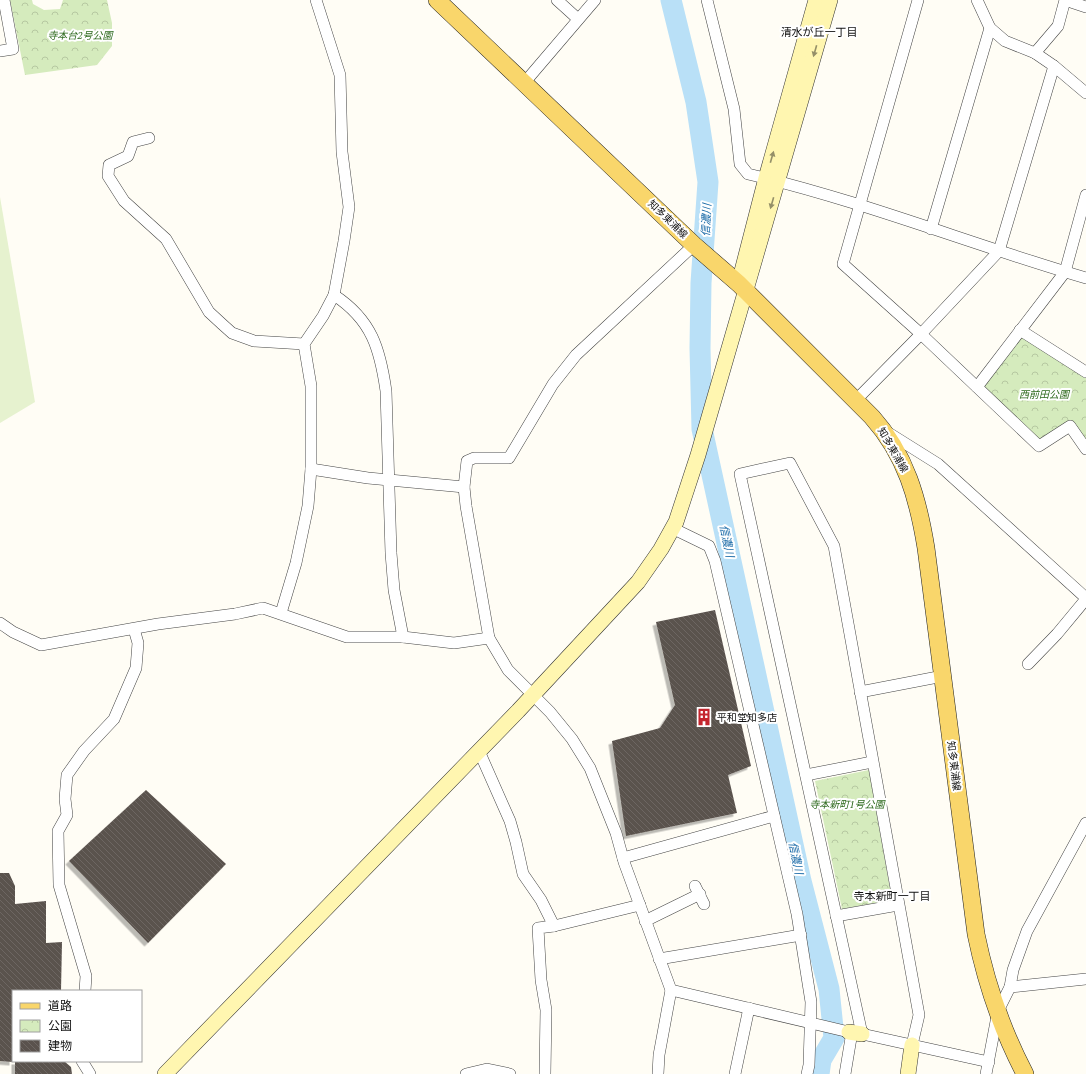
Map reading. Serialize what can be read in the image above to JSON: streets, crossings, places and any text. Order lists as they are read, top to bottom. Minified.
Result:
{"streets":{"main road":["知多東浦線"]},"districts":["清水が丘一丁目","寺本新町一丁目"],"water":["信濃川"],"parks":["寺本台2号公園","西前田公園","寺本新町1号公園"],"places":{"building":["平和堂知多店"]},"legend":["道路","公園","建物"]}
